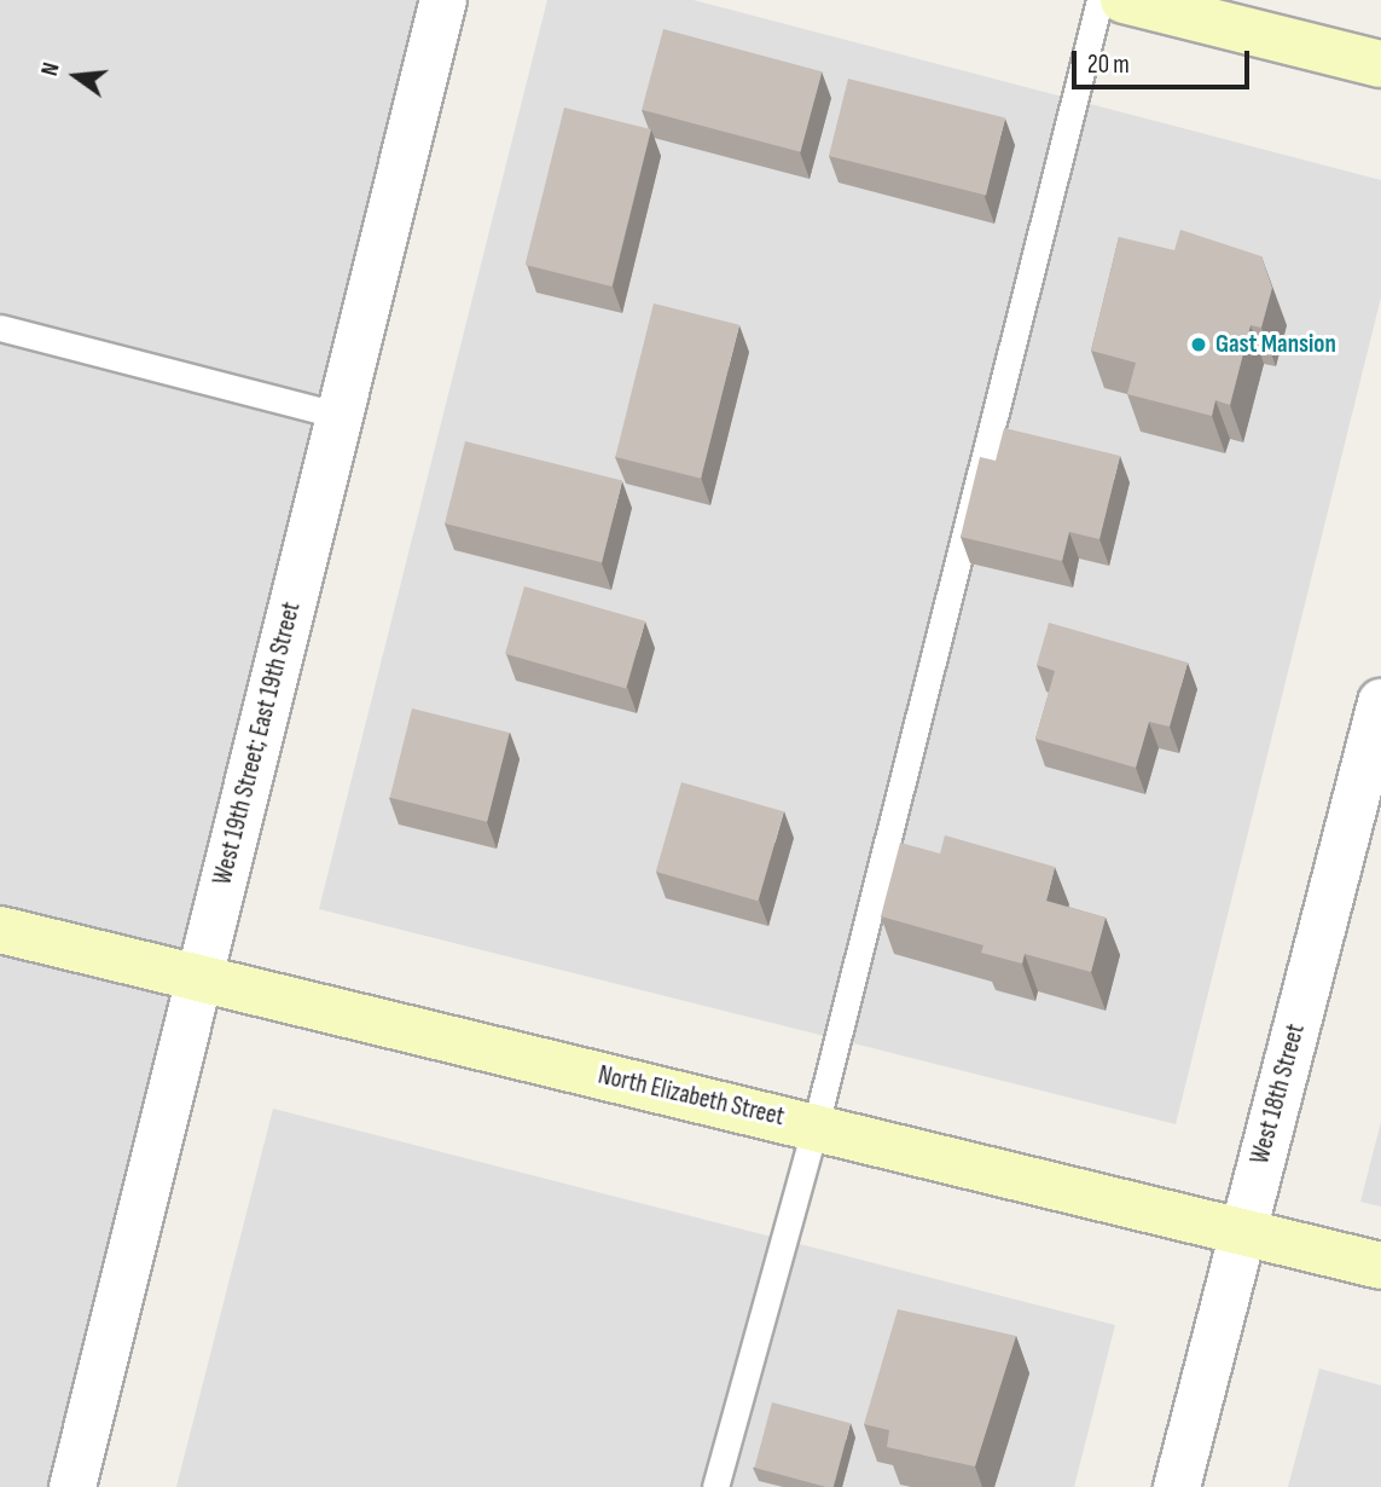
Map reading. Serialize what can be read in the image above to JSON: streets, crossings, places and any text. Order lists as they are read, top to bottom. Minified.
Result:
{"streets":{"main road":["North Elizabeth Street"],"street":["West 19th Street; East 19th Street","West 18th Street"]},"crossings":[["West 19th Street; East 19th Street","North Elizabeth Street"],["West 18th Street","North Elizabeth Street"]],"places":["Gast Mansion"],"scale_bar":"20 m","north":"left"}
